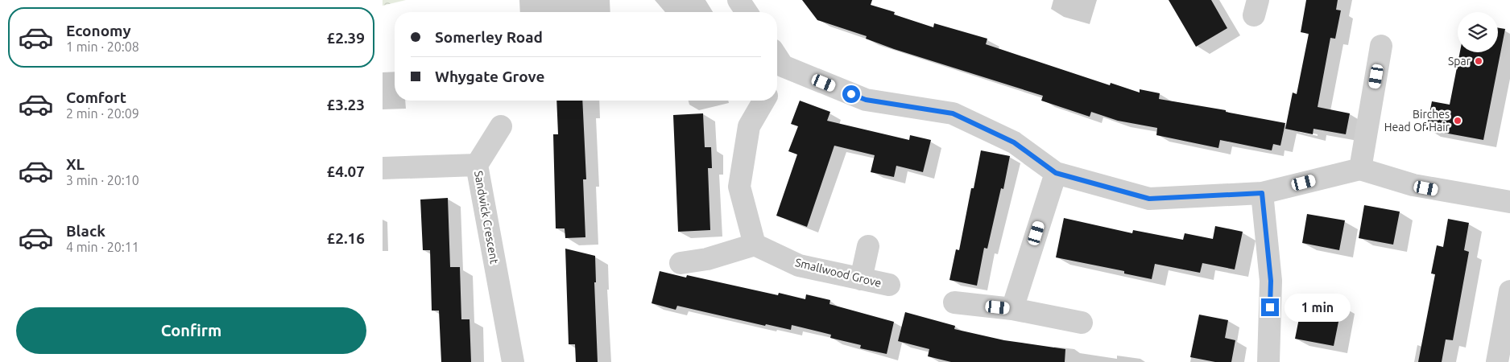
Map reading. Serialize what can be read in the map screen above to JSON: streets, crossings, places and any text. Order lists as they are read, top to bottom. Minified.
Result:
{"streets":{"street":["Sandwick Crescent","Smallwood Grove"]},"places":["Spar","Birches Head Of Hair"],"page":{"list":[{"name":"Economy","note":"1 min · 20:08","value":"£2.39"},{"name":"Comfort","note":"2 min · 20:09","value":"£3.23"},{"name":"XL","note":"3 min · 20:10","value":"£4.07"},{"name":"Black","note":"4 min · 20:11","value":"£2.16"}],"banner":["Somerley Road","Whygate Grove"],"bubble":"1 min","buttons":"Confirm"}}
